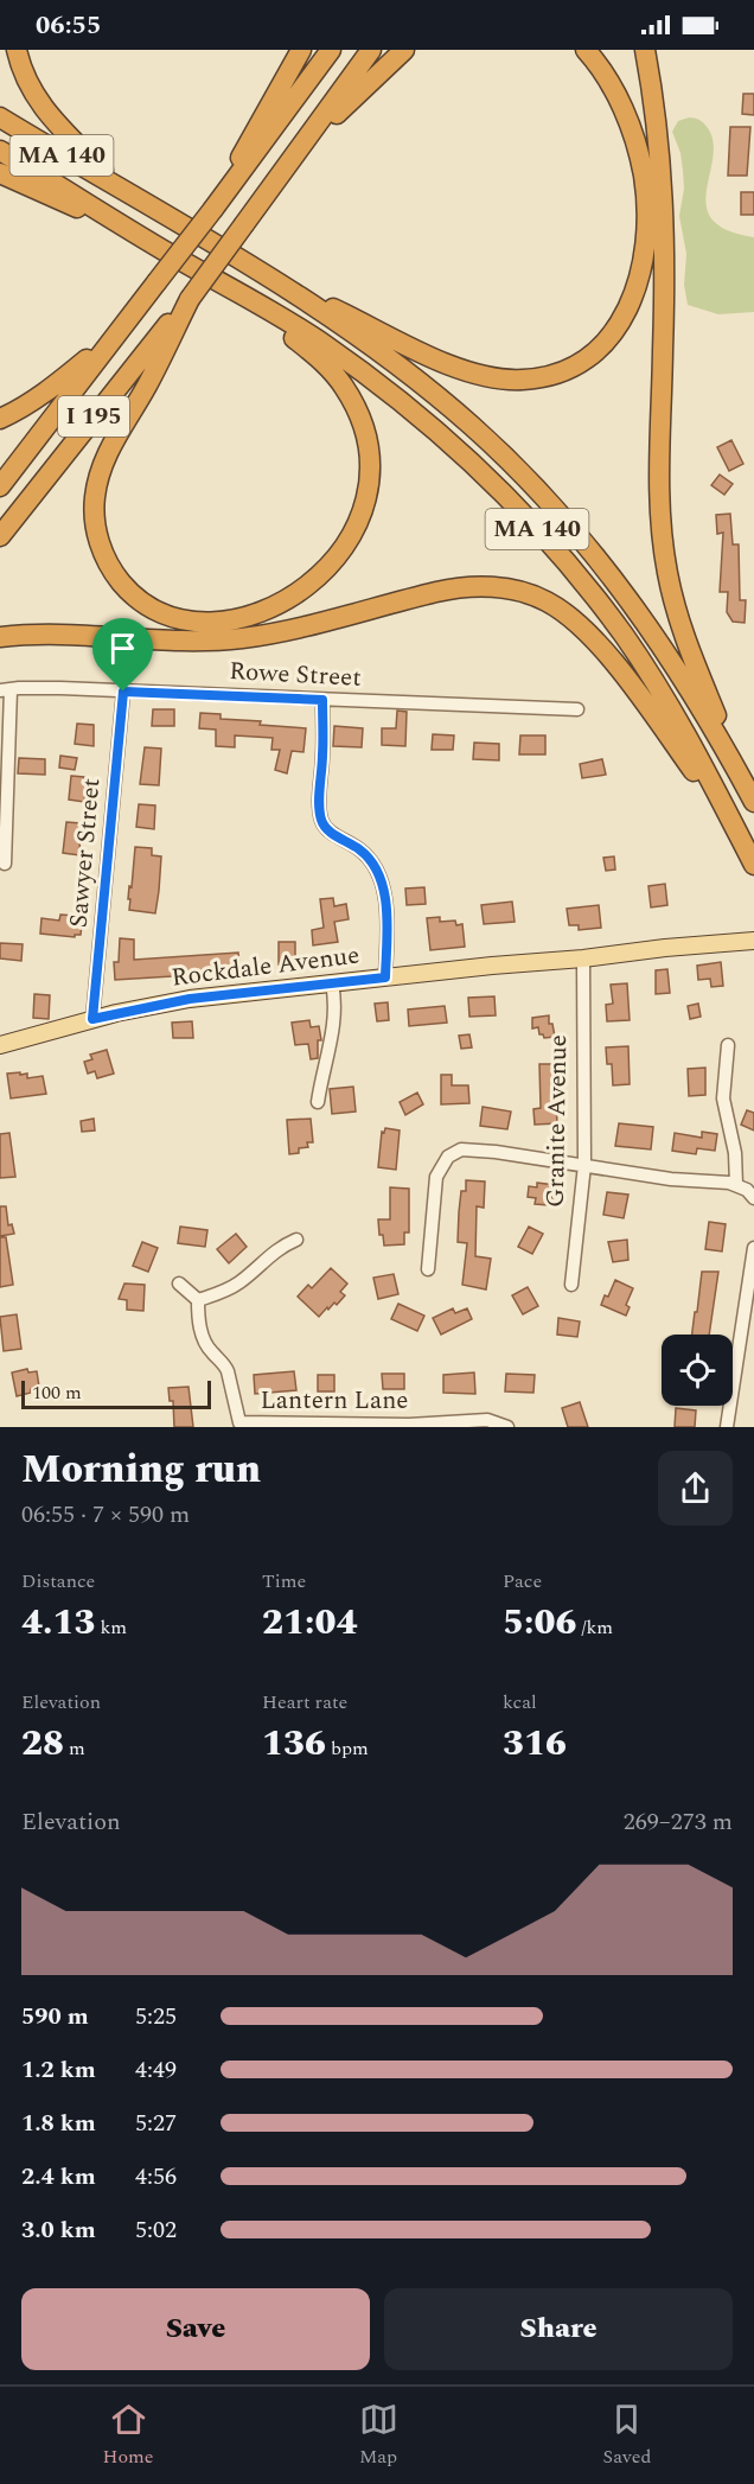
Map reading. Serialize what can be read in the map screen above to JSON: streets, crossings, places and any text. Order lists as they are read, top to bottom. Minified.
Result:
{"streets":{"highway":["MA 140","I 195"],"main road":["Rockdale Avenue"],"street":["Rowe Street","Sawyer Street","Granite Avenue","Lantern Lane"]},"crossings":[["Rowe Street","Sawyer Street"],["Sawyer Street","Rockdale Avenue"],["Rockdale Avenue","Granite Avenue"]],"scale_bar":"100 m","page":{"status":"06:55","scale":"100 m","heading":["Morning run","06:55 · 7 × 590 m"],"stats":[["Distance","4.13 km"],["Time","21:04"],["Pace","5:06 /km"],["Elevation","28 m"],["Heart rate","136 bpm"],["kcal","316"]],"chart":["Elevation","269–273 m"],"list":[{"name":"590 m","note":"5:25"},{"name":"1.2 km","note":"4:49"},{"name":"1.8 km","note":"5:27"},{"name":"2.4 km","note":"4:56"},{"name":"3.0 km","note":"5:02"}],"buttons":["Save","Share"],"tabs":["Home","Map","Saved"]}}
